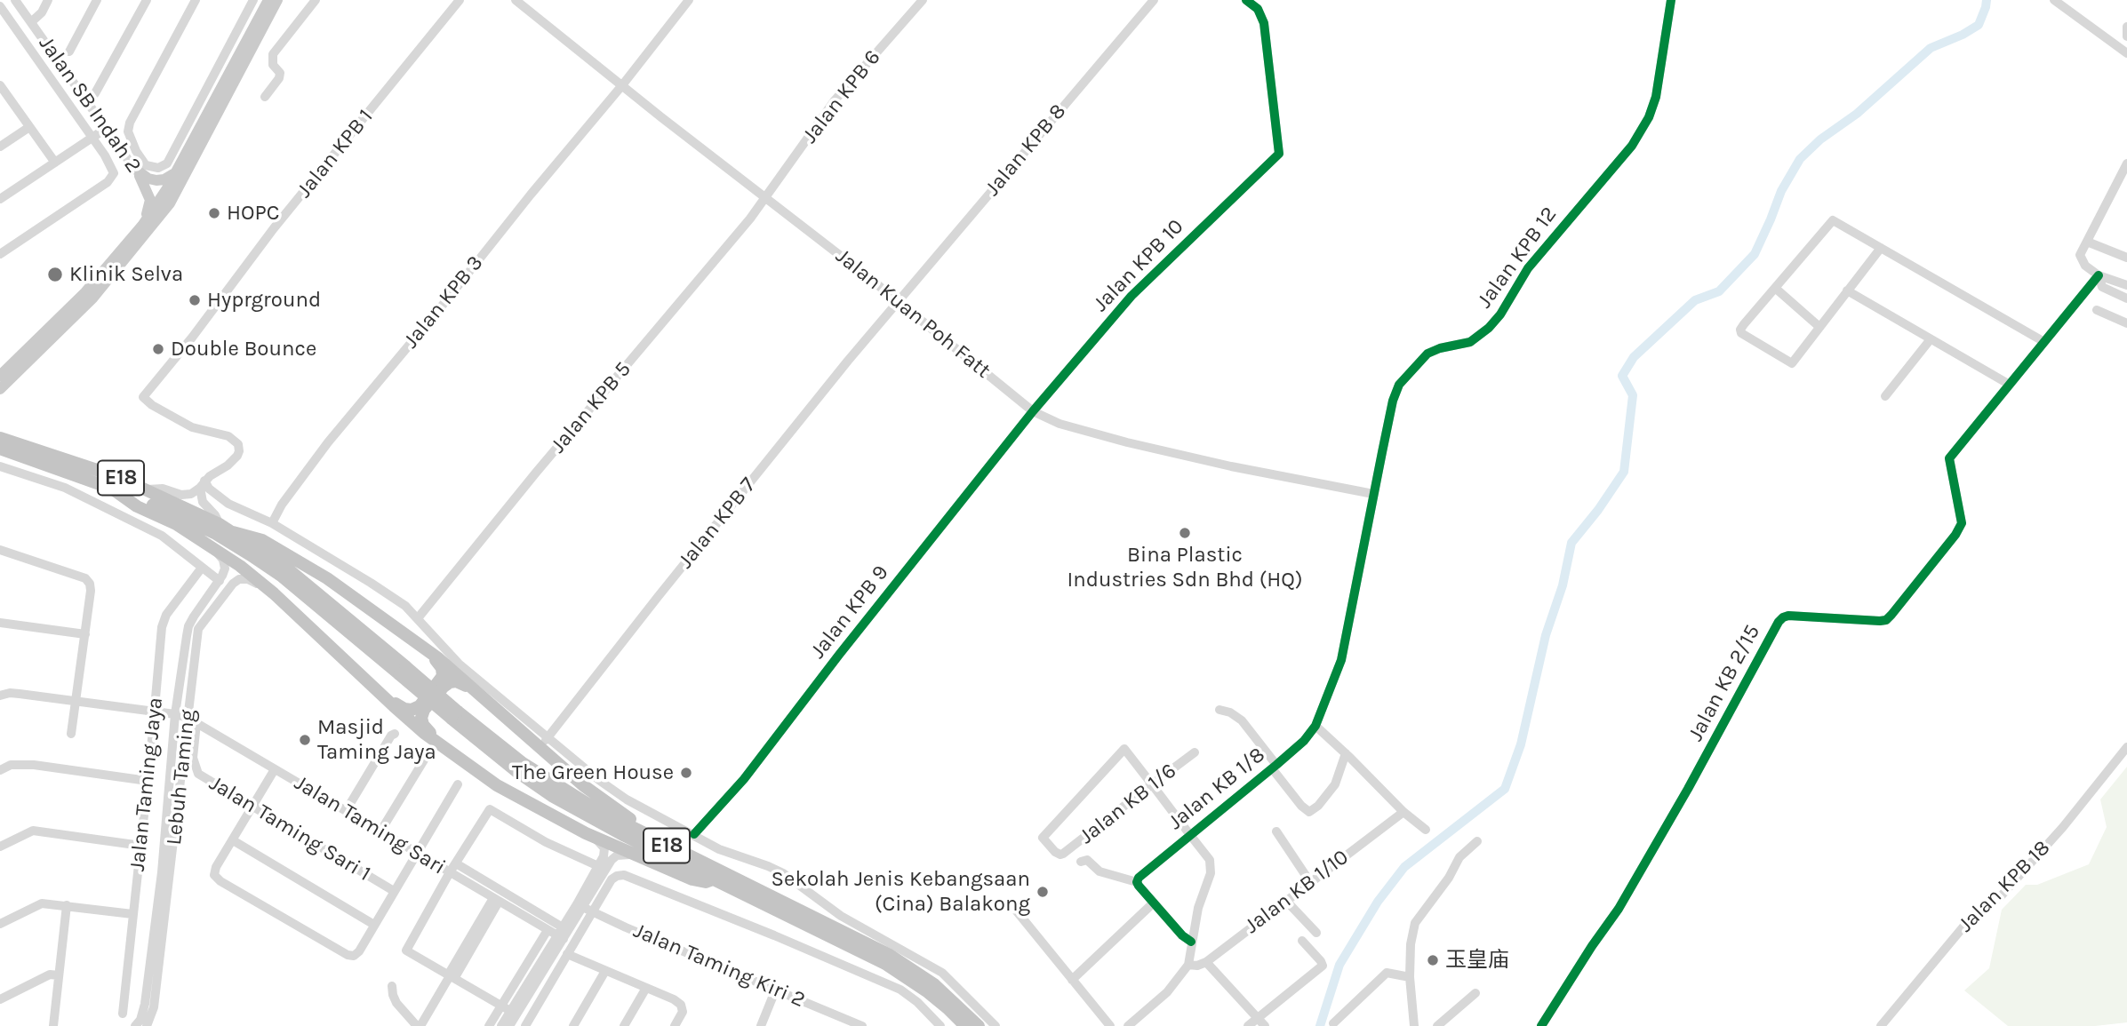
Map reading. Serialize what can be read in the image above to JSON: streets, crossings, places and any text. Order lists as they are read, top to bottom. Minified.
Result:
{"streets":{"highway":["E18"],"street":["Jalan KPB 6","Jalan SB Indah 2","Jalan KPB 8","Jalan KPB 1","Jalan KPB 12","Jalan KPB 10","Jalan KPB 3","Jalan Kuan Poh Fatt","Jalan KPB 5","Jalan KPB 7","Jalan KPB 9","Jalan KB 2/15","Lebuh Taming","Jalan Taming Jaya","Jalan KB 1/8","Jalan KB 1/6","Jalan Taming Sari","Jalan Taming Sari 1","Jalan KPB 18","Jalan KB 1/10","Jalan Taming Kiri 2"]},"crossings":[["Jalan KPB 6","Jalan Kuan Poh Fatt"],["Jalan KPB 6","Jalan KPB 5"],["Jalan KPB 8","Jalan Kuan Poh Fatt"],["Jalan KPB 8","Jalan KPB 7"],["Jalan KPB 12","Jalan Kuan Poh Fatt"],["Jalan KPB 12","Jalan KB 1/8"],["Jalan KPB 10","Jalan Kuan Poh Fatt"],["Jalan KPB 10","Jalan KPB 9"],["Jalan KPB 3","Jalan Kuan Poh Fatt"],["Jalan Kuan Poh Fatt","Jalan KPB 5"],["Jalan Kuan Poh Fatt","Jalan KPB 7"],["Jalan Kuan Poh Fatt","Jalan KPB 9"],["Lebuh Taming","Jalan Taming Sari"],["Jalan Taming Jaya","Jalan Taming Sari"],["Jalan Taming Sari","Jalan Taming Sari 1"]],"places":["HOPC","Klinik Selva","Hyprground","Double Bounce","Bina Plastic Industries Sdn Bhd (HQ)","Masjid Taming Jaya","The Green House","Sekolah Jenis Kebangsaan (Cina) Balakong","玉皇庙"]}
